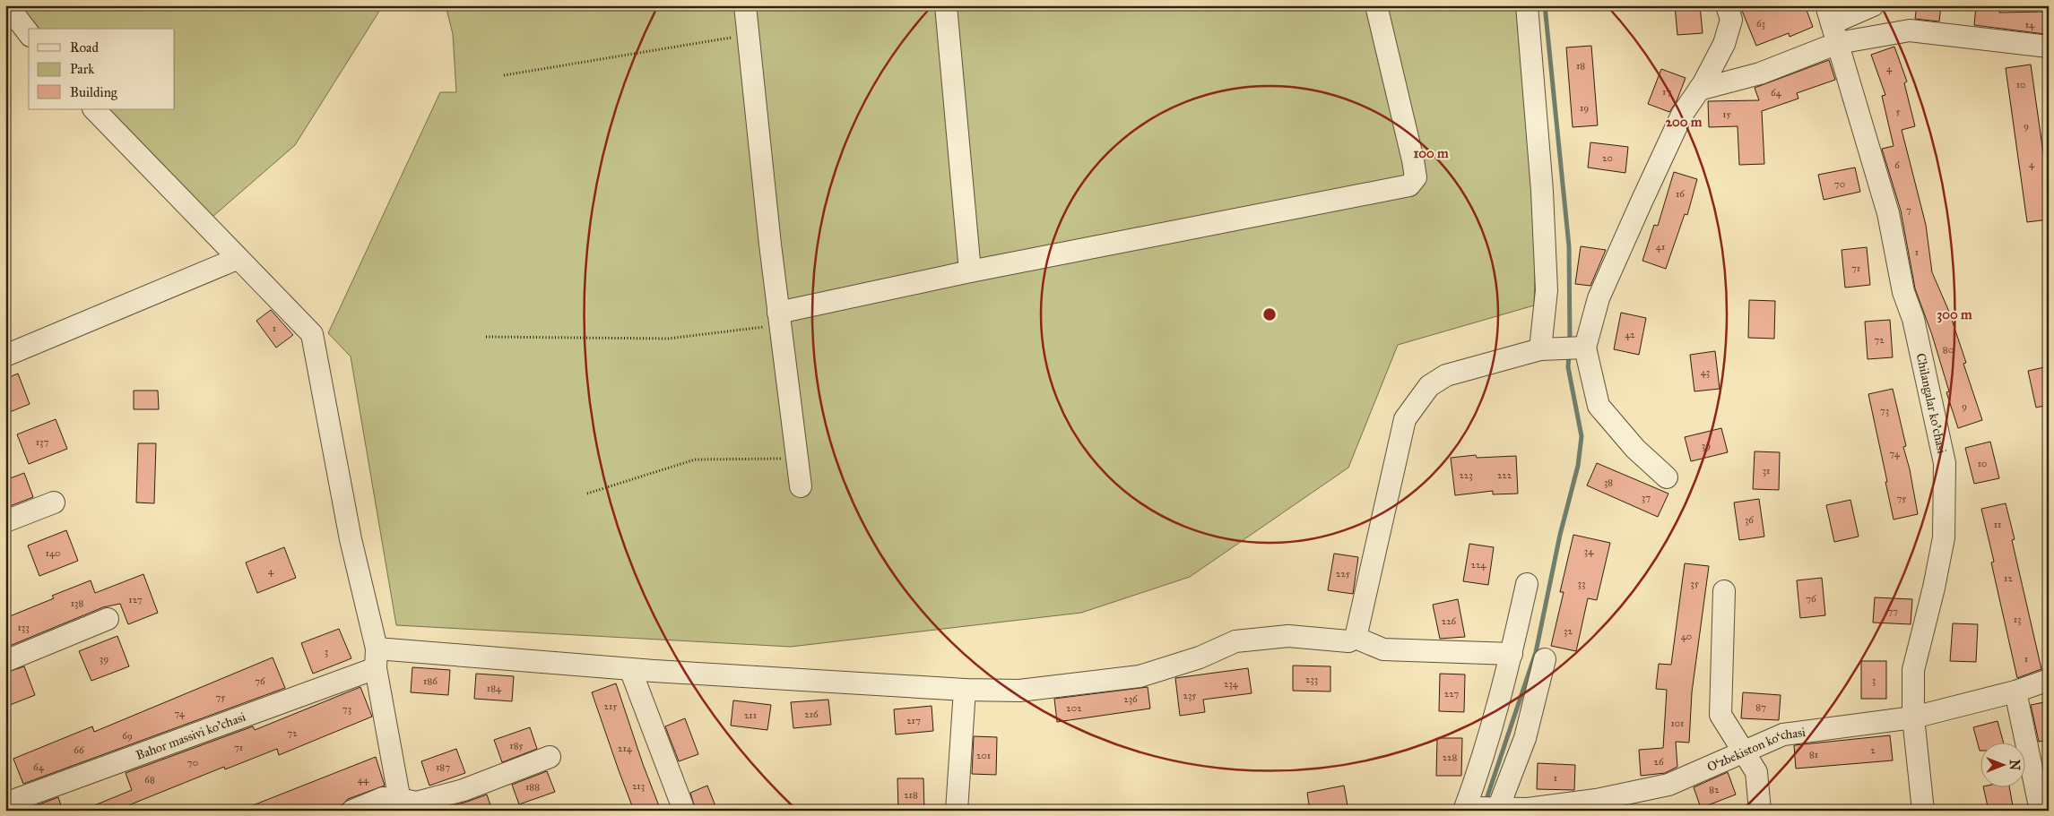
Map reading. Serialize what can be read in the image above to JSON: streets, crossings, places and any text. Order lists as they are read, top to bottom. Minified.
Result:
{"streets":{"street":["Chilangalar ko'chasi","Bahor massivi ko'chasi","O‘zbekiston ko‘chasi"]},"crossings":[["Chilangalar ko'chasi","O‘zbekiston ko‘chasi"]],"house_numbers":["63","14","18","4","10","17","64","19","5","15","9","20","4","6","70","16","7","41","1","71","1","42","72","80","43","9","73","137","39","74","10","31","223","222","38","37","75","36","11","34","140","224","4","225","12","33","35","76","127","138","77","13","226","133","32","40","3","39","1","233","3","76","186","234","184","227","235","75","236","215","87","202","73","74","216","211","217","101","72","69","185","71","214","66","2","81","201","228","26","70","64","187","1","68","44","213","188","82","218"],"legend":["Road","Park","Building"],"north":"right","rings":["200 m","100 m","300 m"]}
